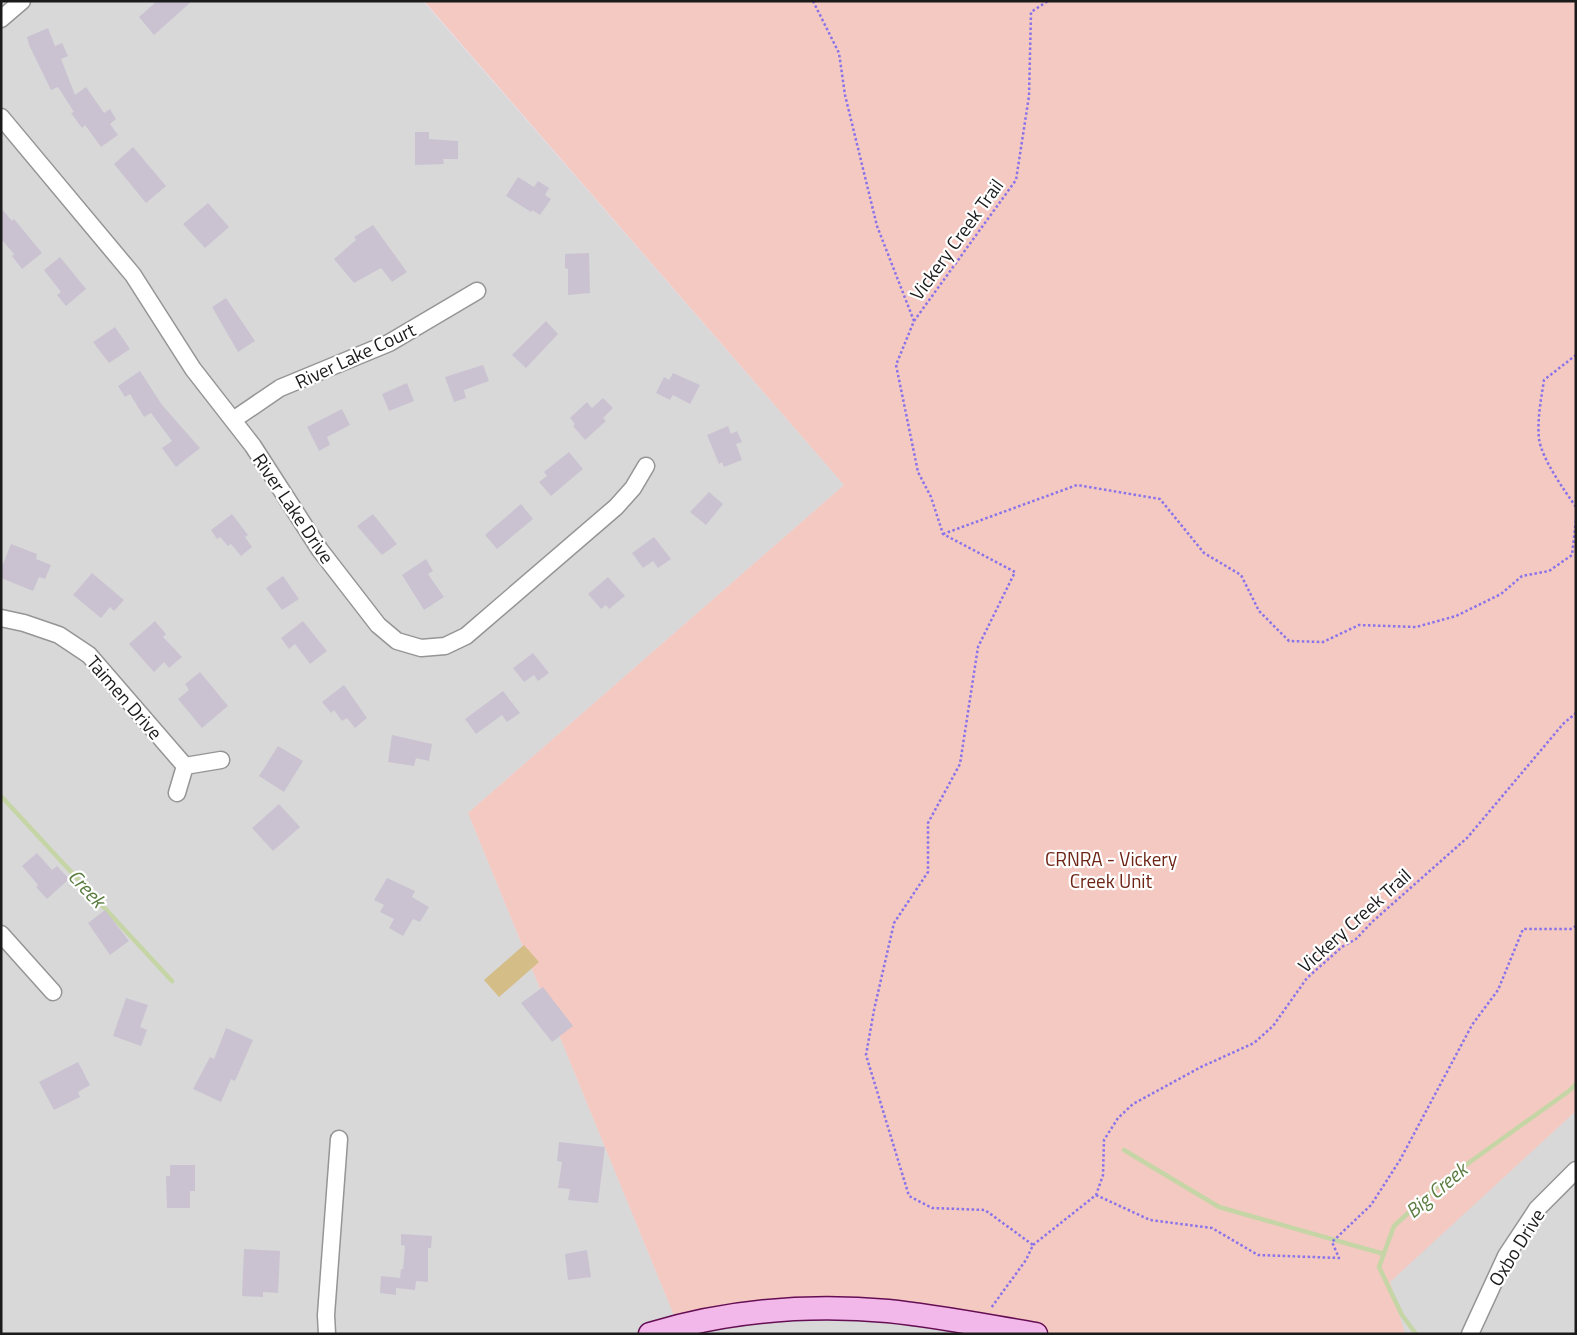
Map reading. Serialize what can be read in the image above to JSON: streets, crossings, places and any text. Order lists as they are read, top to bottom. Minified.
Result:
{"streets":{"street":["River Lake Court","River Lake Drive","Taimen Drive","Oxbo Drive"],"path":["Vickery Creek Trail"]},"crossings":[["River Lake Court","River Lake Drive"]],"water":["Creek","Big Creek"],"parks":["CRNRA - Vickery Creek Unit"]}
